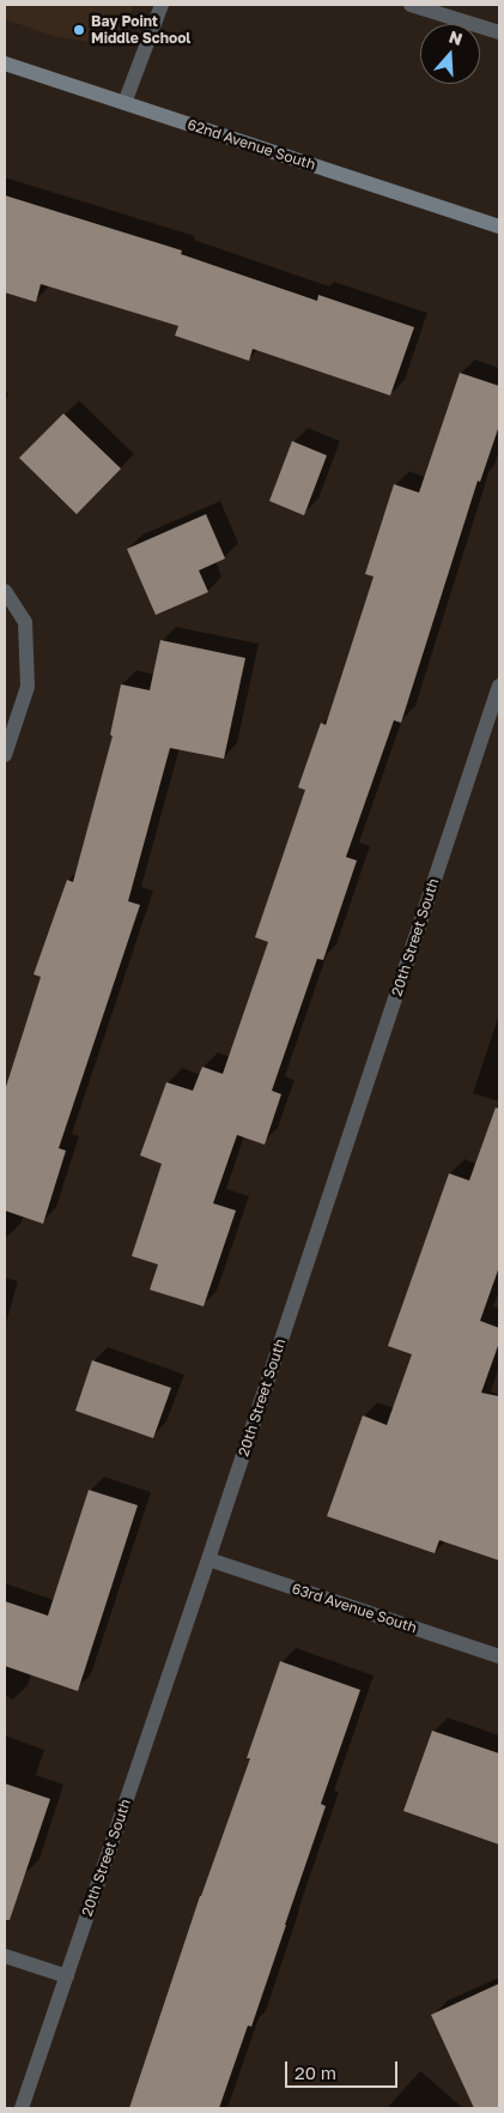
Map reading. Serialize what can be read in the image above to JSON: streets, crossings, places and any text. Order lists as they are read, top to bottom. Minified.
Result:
{"streets":{"street":["62nd Avenue South","20th Street South","63rd Avenue South"]},"crossings":[["20th Street South","63rd Avenue South"]],"places":["Bay Point Middle School"],"scale_bar":"20 m","north":"top"}
